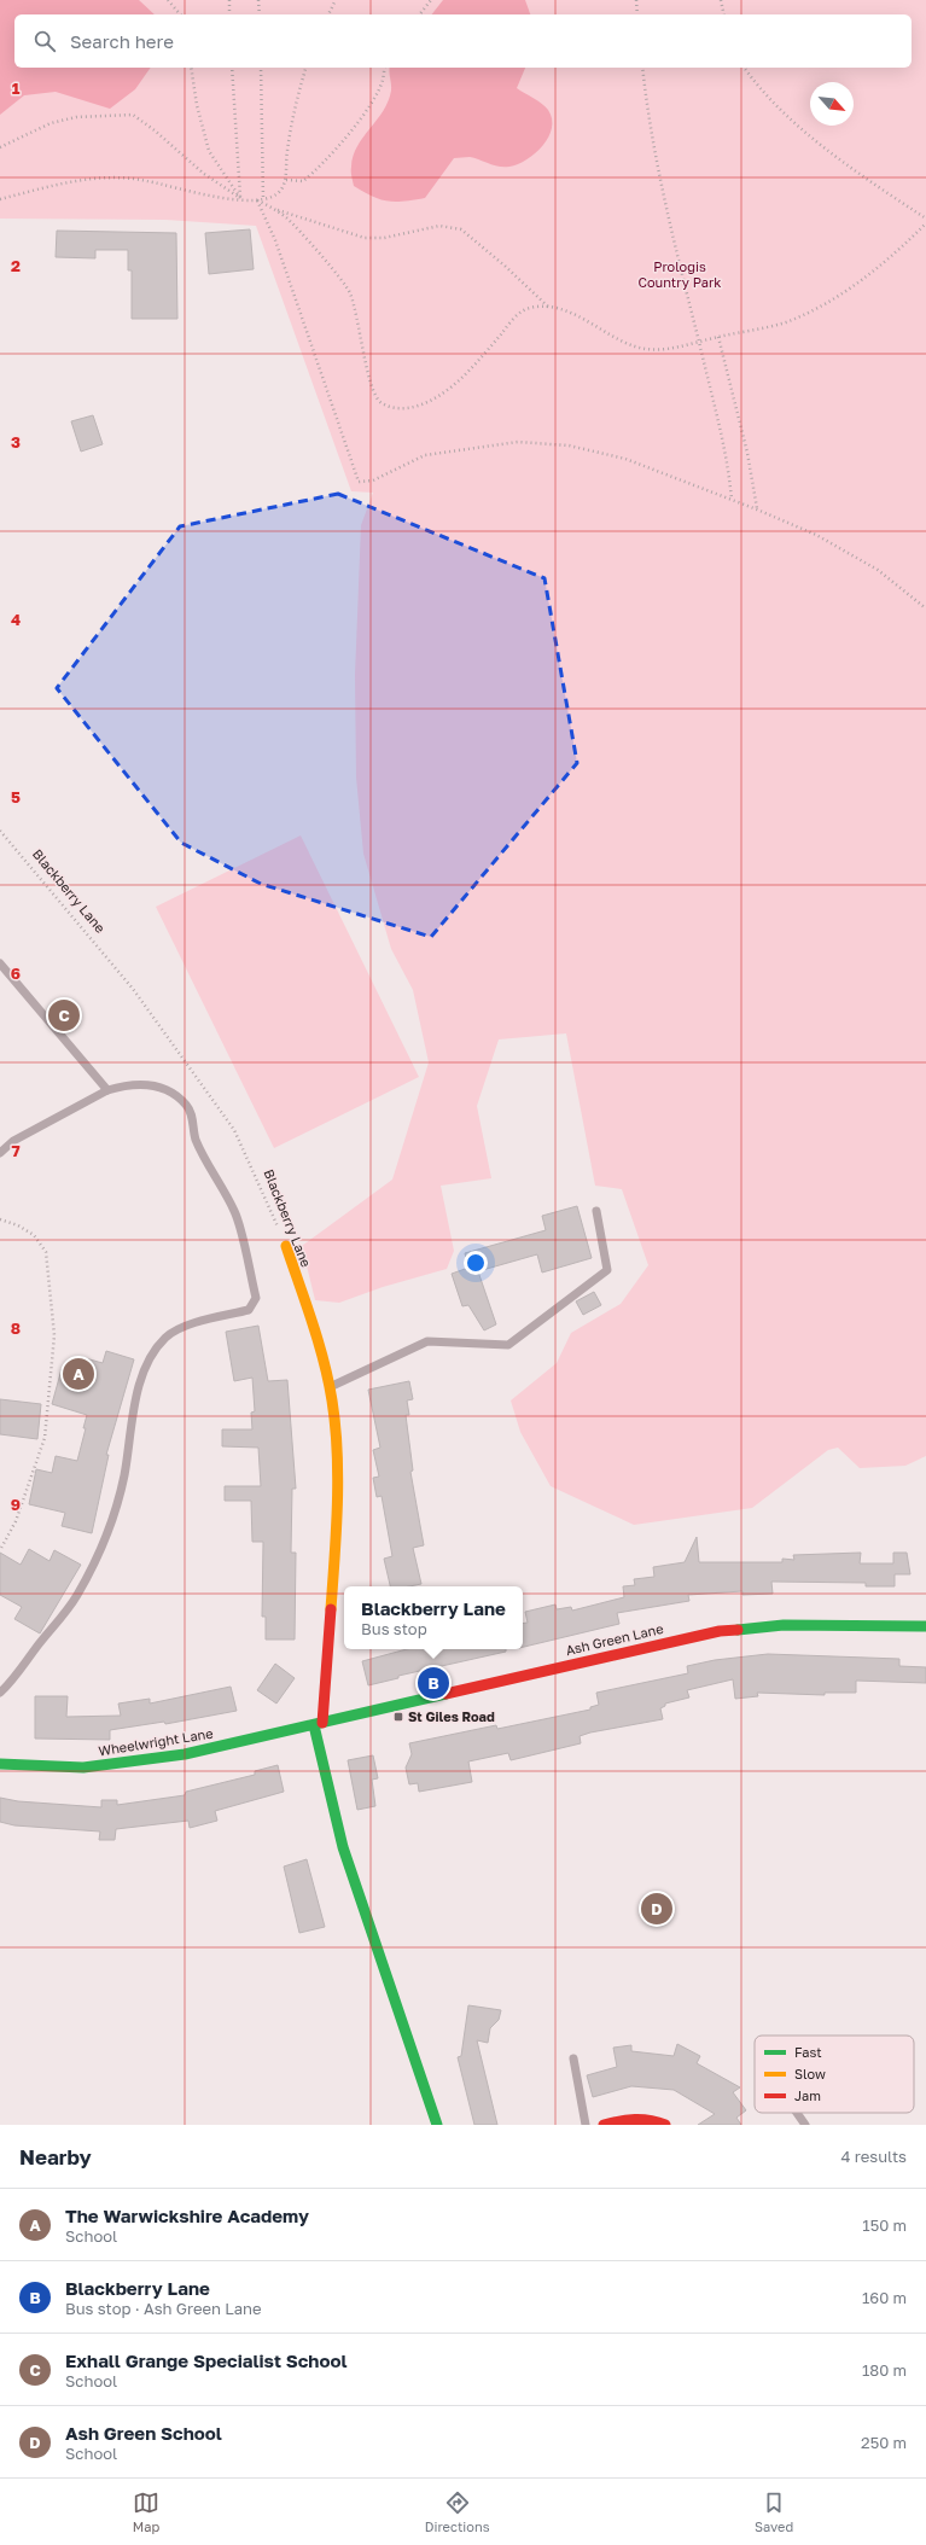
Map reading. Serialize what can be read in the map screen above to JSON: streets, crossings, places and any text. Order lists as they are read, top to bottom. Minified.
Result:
{"streets":{"street":["Blackberry Lane","Ash Green Lane","Wheelwright Lane"]},"crossings":[["Blackberry Lane","Ash Green Lane"],["Blackberry Lane","Wheelwright Lane"],["Ash Green Lane","Wheelwright Lane"]],"parks":["Prologis Country Park"],"places":{"transit":["St Giles Road"]},"legend":["Fast","Slow","Jam"],"north":"bottom right","page":{"search":"Search here","pins":["C","A","B","D"],"popup":["Blackberry Lane","Bus stop"],"heading":["Nearby","4 results"],"list":[{"mark":"A","name":"The Warwickshire Academy","note":"School","value":"150 m"},{"mark":"B","name":"Blackberry Lane","note":"Bus stop · Ash Green Lane","value":"160 m"},{"mark":"C","name":"Exhall Grange Specialist School","note":"School","value":"180 m"},{"mark":"D","name":"Ash Green School","note":"School","value":"250 m"}],"nav":["Map","Directions","Saved"]},"grid":{"rows":["1","2","3","4","5","6","7","8","9"]}}
